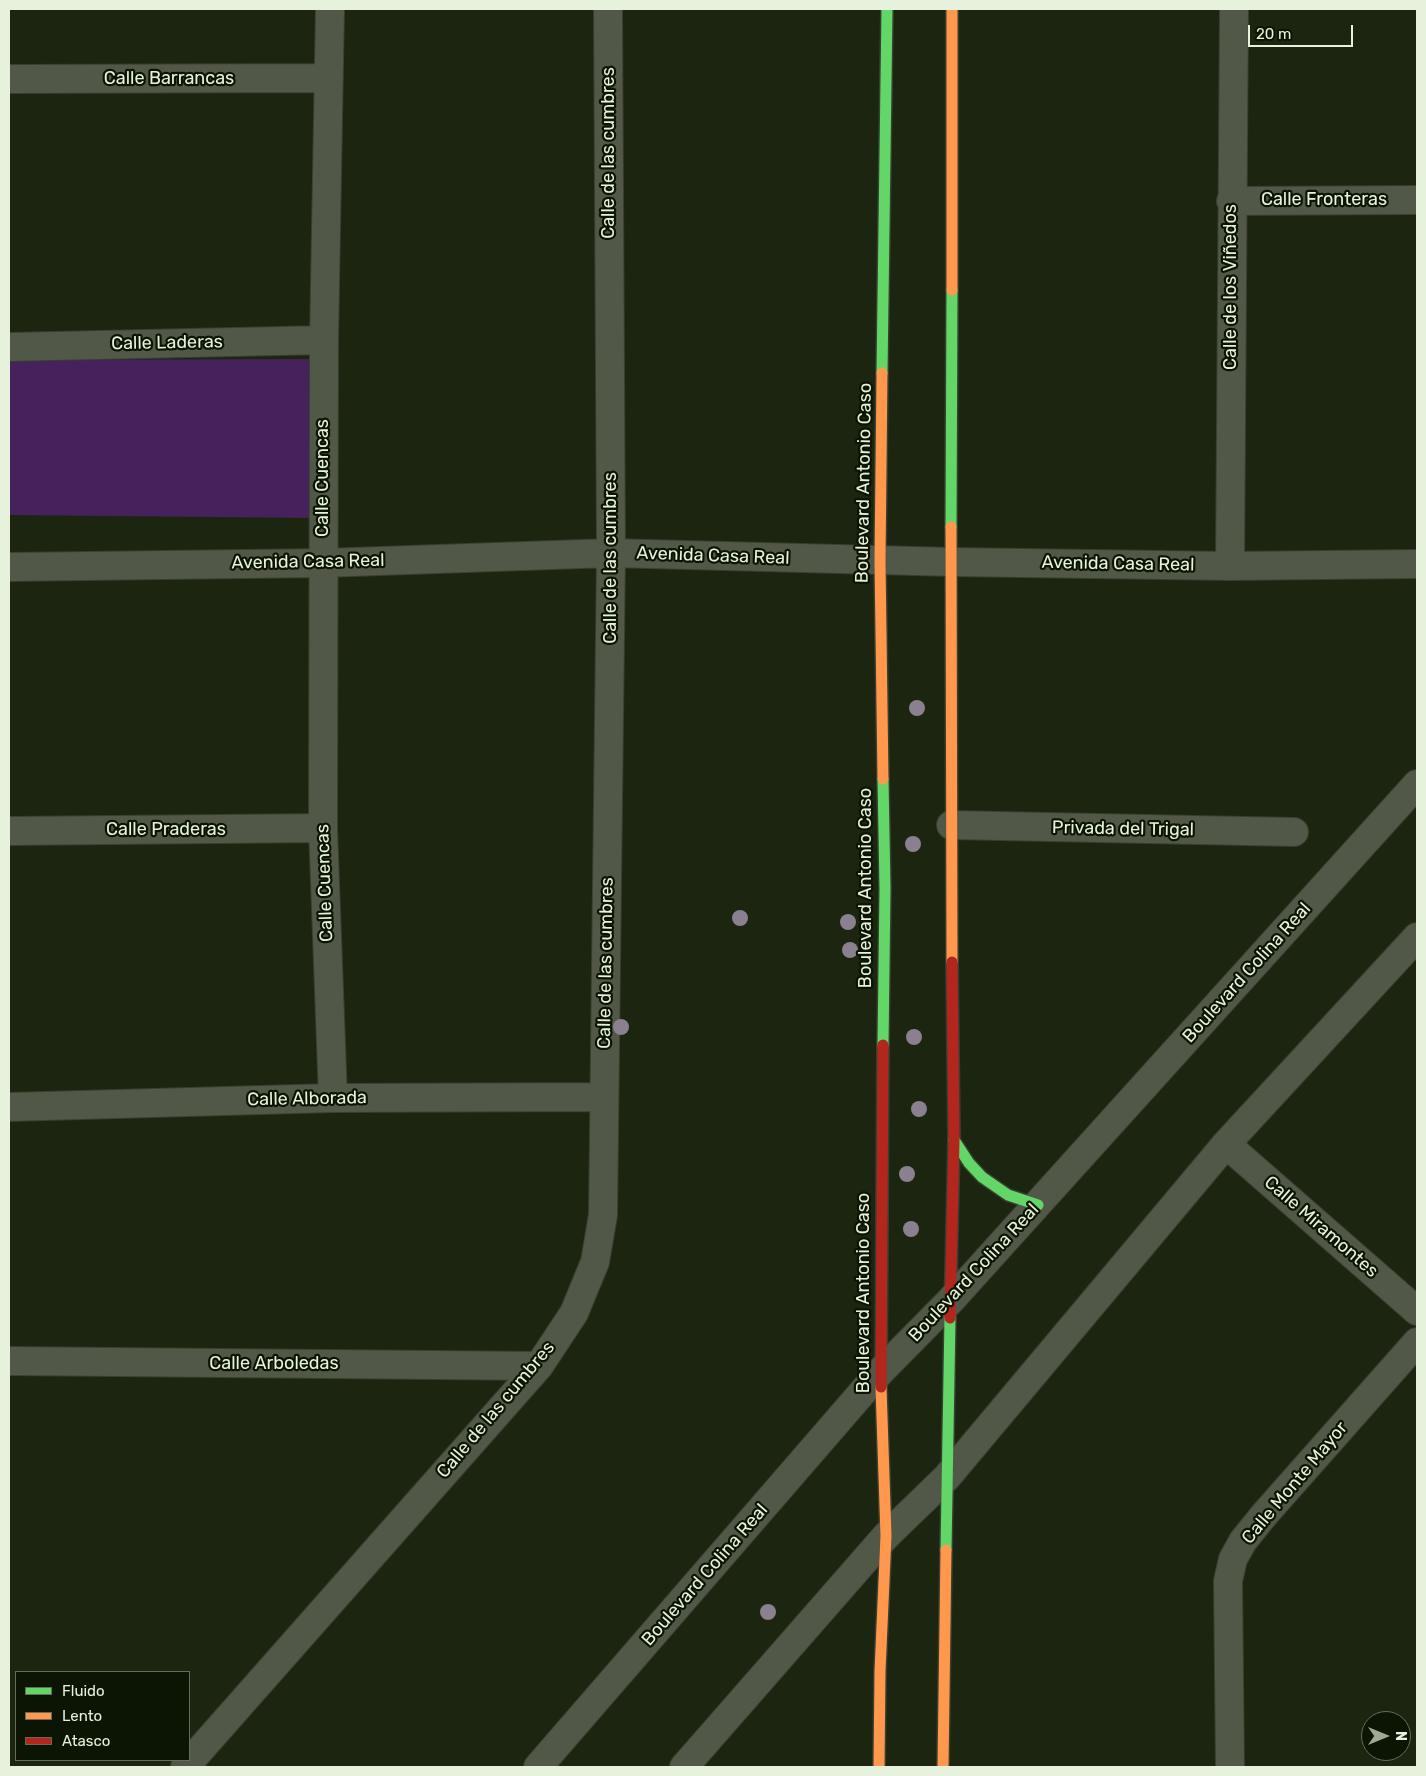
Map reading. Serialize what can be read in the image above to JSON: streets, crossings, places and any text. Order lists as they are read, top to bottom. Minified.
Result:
{"streets":{"main road":["Boulevard Antonio Caso"],"street":["Calle Barrancas","Calle de las cumbres","Calle Fronteras","Calle de los Viñedos","Calle Laderas","Calle Cuencas","Avenida Casa Real","Privada del Trigal","Calle Praderas","Boulevard Colina Real","Calle Alborada","Calle Miramontes","Calle Arboledas","Calle Monte Mayor"]},"crossings":[["Calle Barrancas","Calle Cuencas"],["Calle de las cumbres","Avenida Casa Real"],["Calle de las cumbres","Calle Alborada"],["Calle de las cumbres","Calle Arboledas"],["Calle Fronteras","Calle de los Viñedos"],["Calle de los Viñedos","Avenida Casa Real"],["Calle Laderas","Calle Cuencas"],["Calle Cuencas","Avenida Casa Real"],["Calle Cuencas","Calle Praderas"],["Calle Cuencas","Calle Alborada"],["Boulevard Antonio Caso","Avenida Casa Real"],["Boulevard Antonio Caso","Boulevard Colina Real"]],"legend":["Fluido","Lento","Atasco"],"scale_bar":"20 m","north":"right"}
